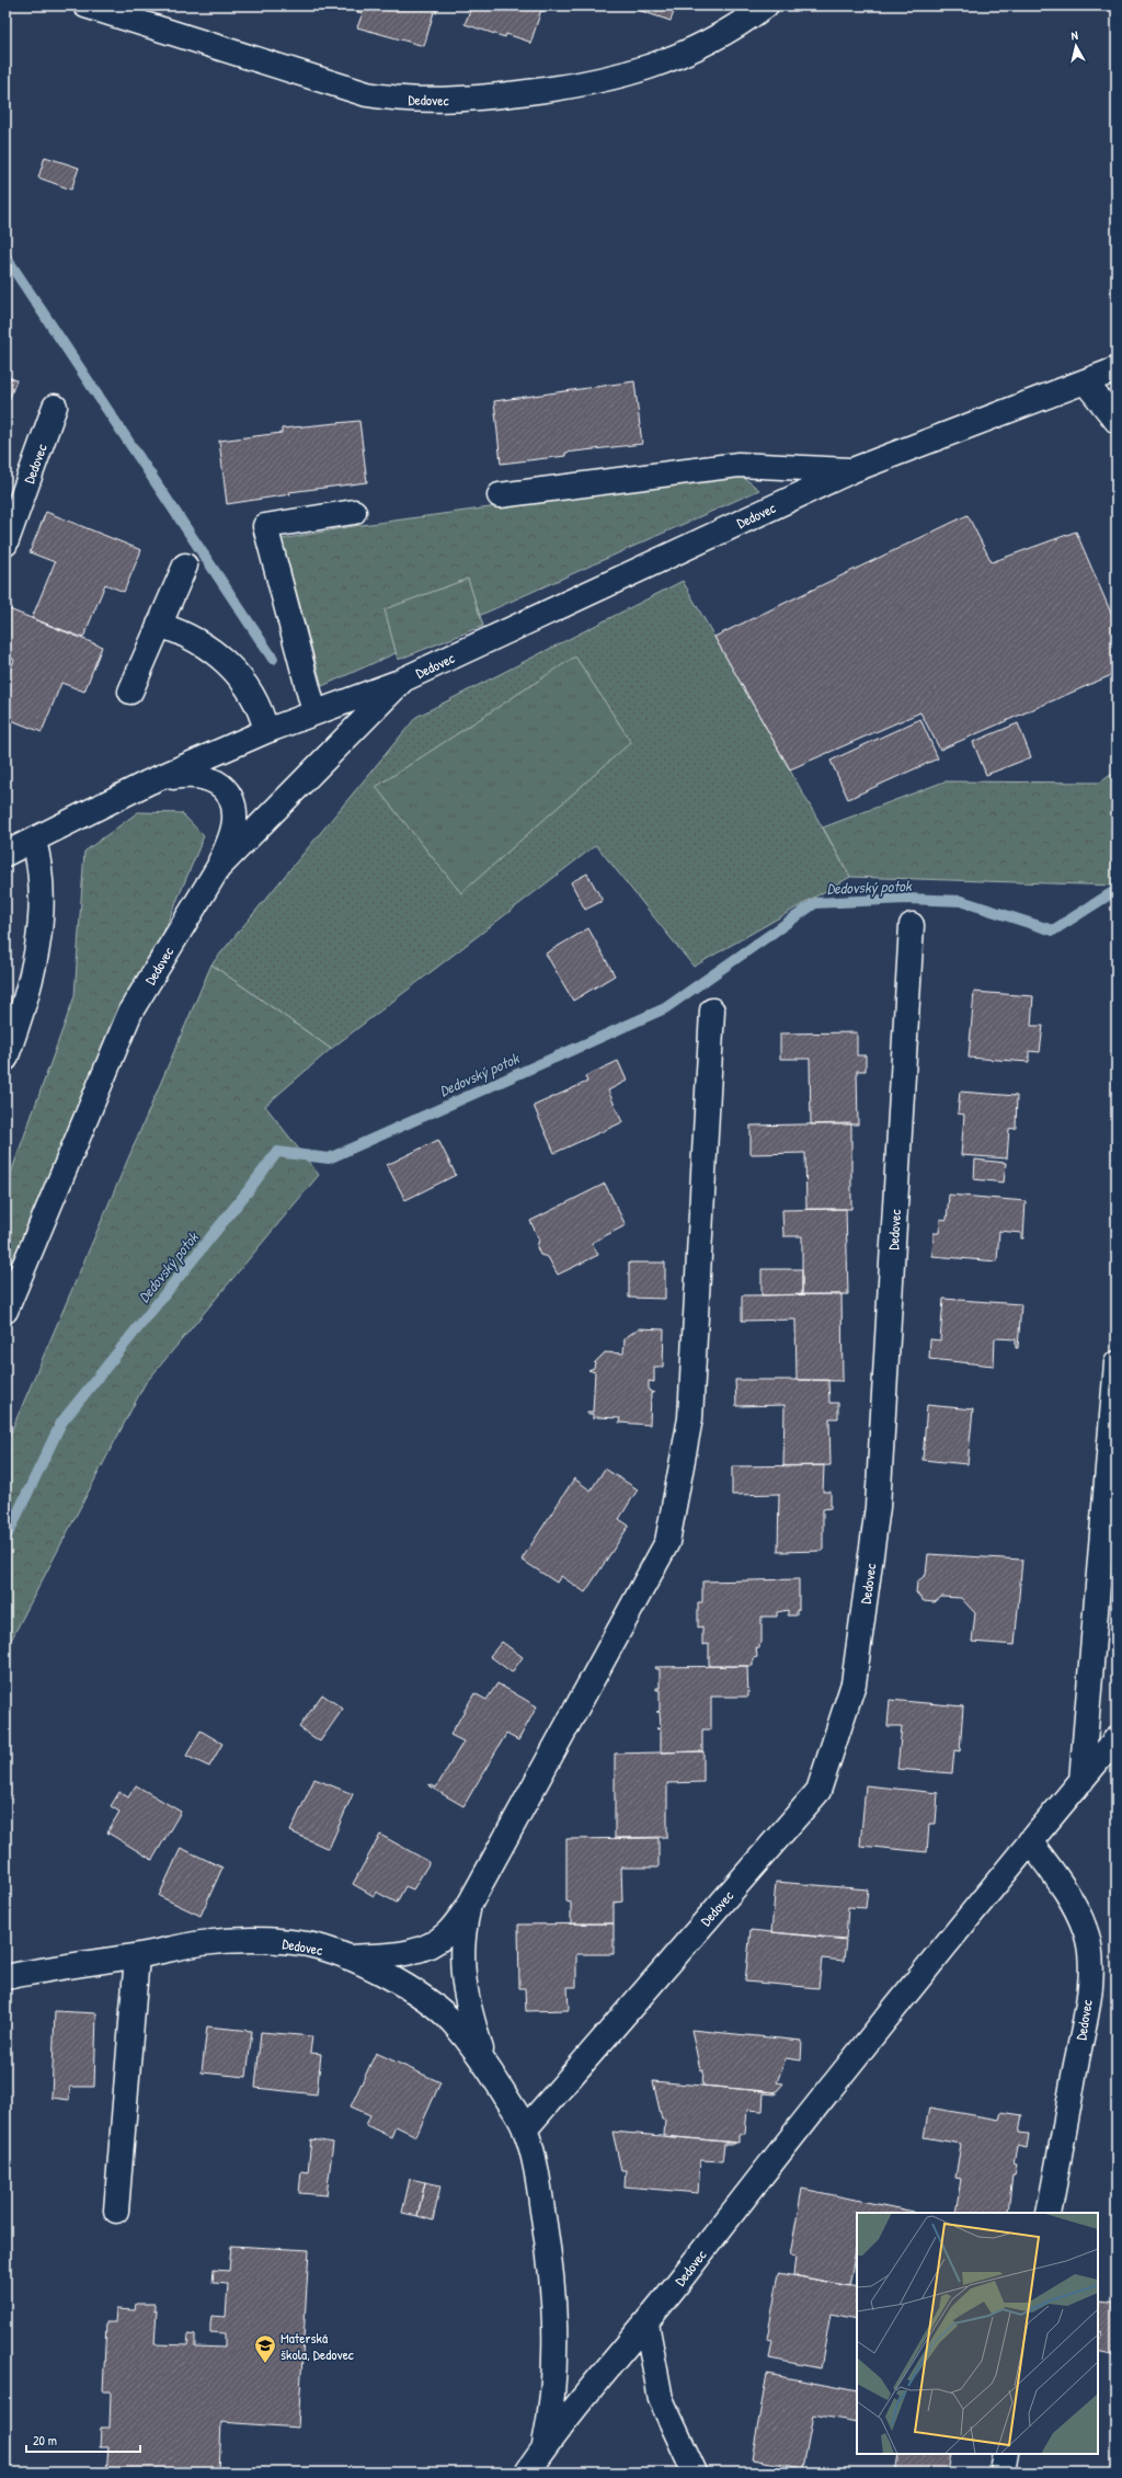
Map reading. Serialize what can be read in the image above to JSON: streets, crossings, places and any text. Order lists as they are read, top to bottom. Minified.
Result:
{"streets":{"street":["Dedovec"]},"water":["Dedovský potok"],"places":{"school or university":["Materská škola, Dedovec"]},"scale_bar":"20 m","north":"top"}
